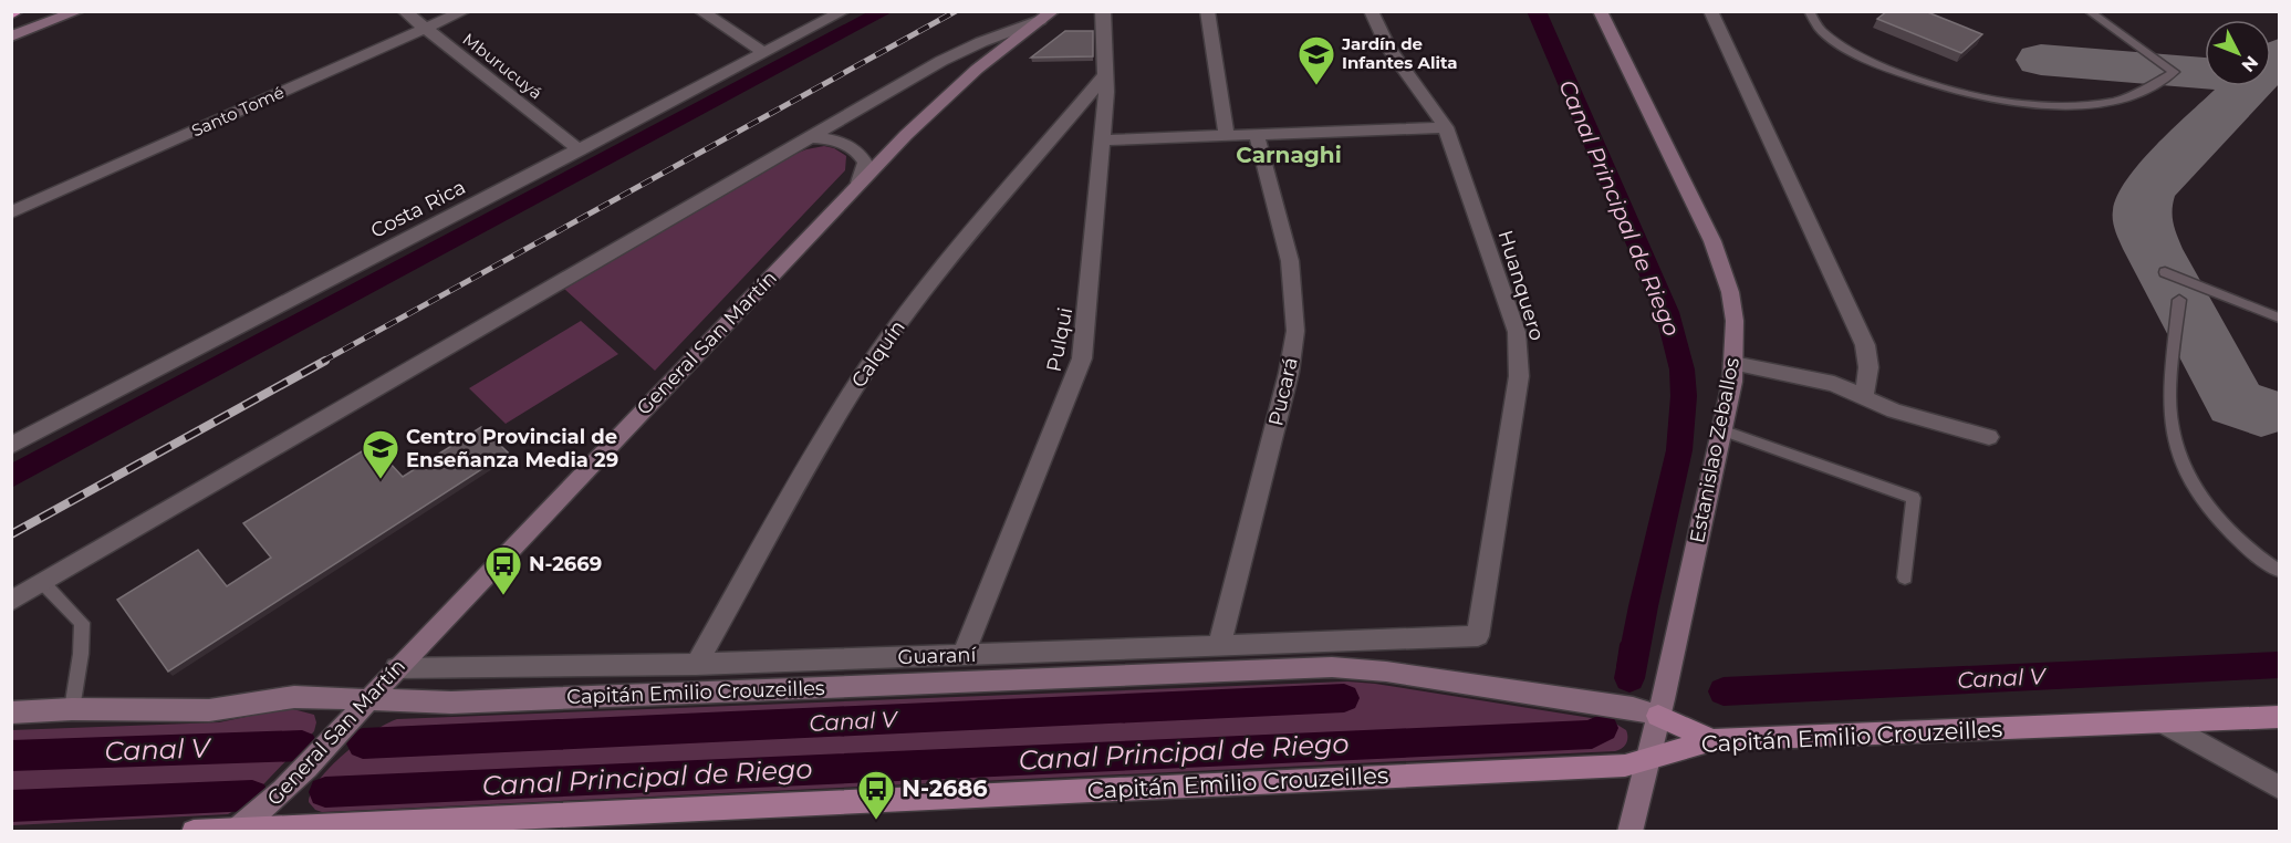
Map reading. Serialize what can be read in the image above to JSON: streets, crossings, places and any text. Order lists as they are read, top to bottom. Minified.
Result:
{"streets":{"main road":["Capitán Emilio Crouzeilles"],"street":["Mburucuyá","Santo Tomé","Costa Rica","Huanquero","Pulqui","General San Martín","Calquín","Pucará","Estanislao Zeballos","Guaraní"]},"crossings":[["Mburucuyá","Santo Tomé"],["Mburucuyá","Costa Rica"],["Huanquero","Guaraní"],["Pulqui","Calquín"],["Pulqui","Guaraní"],["General San Martín","Guaraní"],["General San Martín","Capitán Emilio Crouzeilles"],["Calquín","Guaraní"],["Pucará","Guaraní"],["Estanislao Zeballos","Capitán Emilio Crouzeilles"]],"districts":["Carnaghi"],"water":["Canal Principal de Riego","Canal V"],"places":{"school or university":["Jardín de Infantes Alita","Centro Provincial de Enseñanza Media 29"],"bus stop":["N-2669","N-2686"]},"north":"bottom right"}
